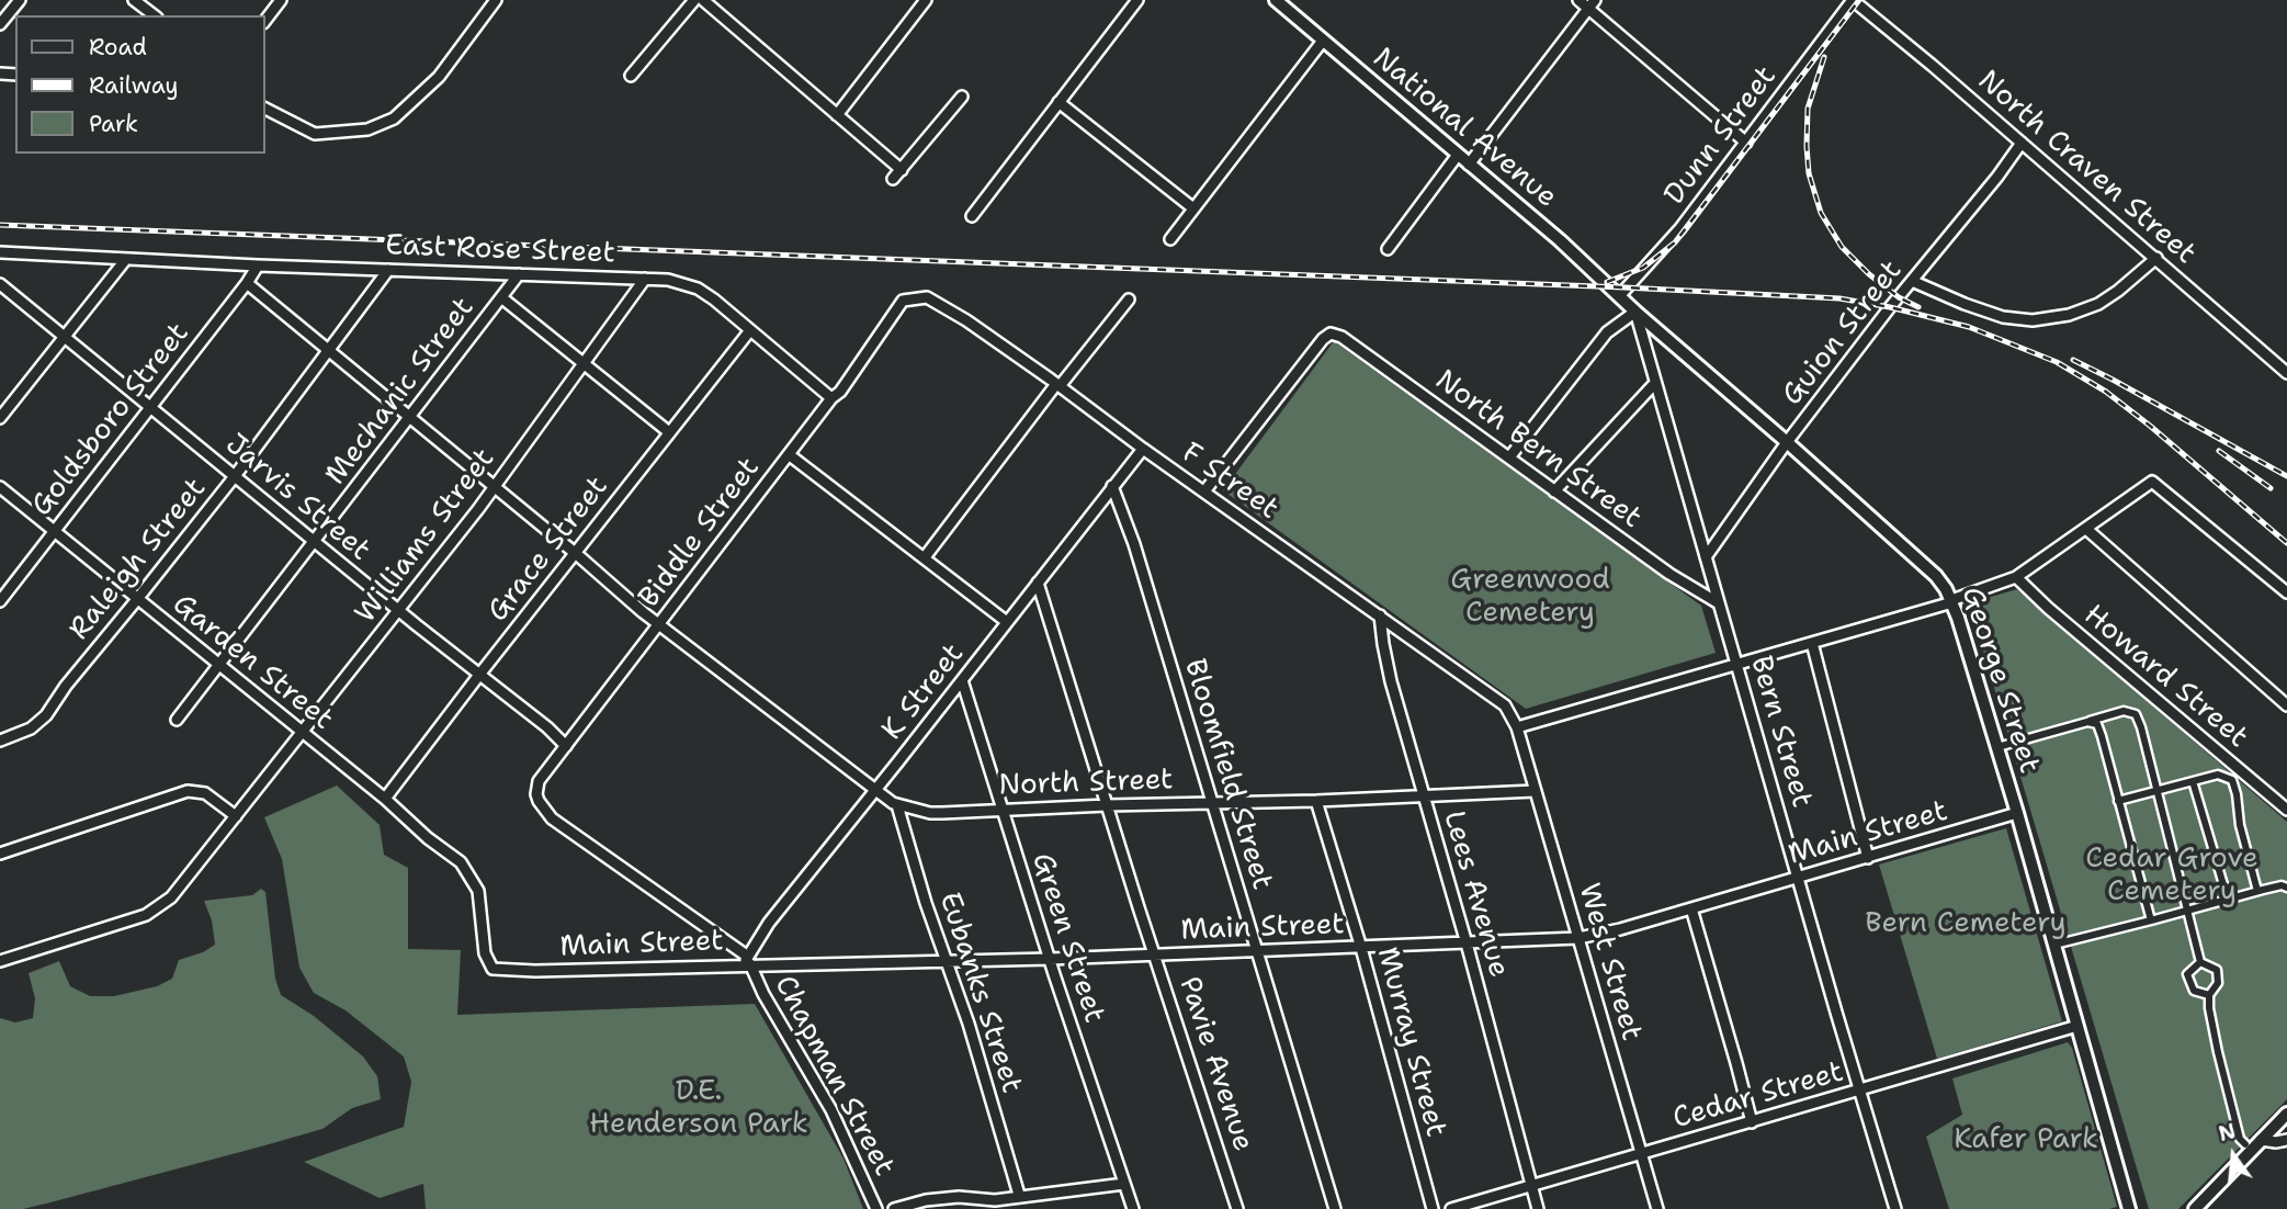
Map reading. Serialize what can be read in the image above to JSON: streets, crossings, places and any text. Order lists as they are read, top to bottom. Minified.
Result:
{"streets":{"street":["National Avenue","Dunn Street","North Craven Street","East Rose Street","Guion Street","Mechanic Street","Goldsboro Street","North Bern Street","F Street","Jarvis Street","Biddle Street","Williams Street","Grace Street","Raleigh Street","Garden Street","Howard Street","George Street","K Street","Bern Street","Bloomfield Street","North Street","Main Street","Lees Avenue","Green Street","West Street","Eubanks Street","Murray Street","Pavie Avenue","Chapman Street","Cedar Street"]},"crossings":[["National Avenue","Dunn Street"],["National Avenue","George Street"],["Dunn Street","North Craven Street"],["Dunn Street","George Street"],["North Craven Street","Guion Street"],["East Rose Street","Mechanic Street"],["East Rose Street","Goldsboro Street"],["East Rose Street","Biddle Street"],["East Rose Street","Williams Street"],["East Rose Street","Grace Street"],["East Rose Street","Raleigh Street"],["Guion Street","George Street"],["Guion Street","Bern Street"],["Mechanic Street","Jarvis Street"],["Mechanic Street","Garden Street"],["Mechanic Street","North Street"],["Goldsboro Street","Jarvis Street"],["Goldsboro Street","Garden Street"],["Goldsboro Street","North Street"],["North Bern Street","F Street"],["North Bern Street","Bern Street"],["F Street","Biddle Street"],["F Street","K Street"],["F Street","Lees Avenue"],["F Street","West Street"],["Jarvis Street","Biddle Street"],["Jarvis Street","Williams Street"],["Jarvis Street","Grace Street"],["Jarvis Street","Raleigh Street"],["Biddle Street","K Street"],["Biddle Street","North Street"],["Biddle Street","Main Street"],["Biddle Street","Chapman Street"],["Williams Street","Garden Street"],["Williams Street","North Street"],["Grace Street","Garden Street"],["Grace Street","North Street"],["Raleigh Street","Garden Street"],["Raleigh Street","North Street"],["Garden Street","Main Street"],["George Street","Bern Street"],["George Street","Main Street"],["George Street","Cedar Street"],["K Street","Bloomfield Street"],["K Street","North Street"],["K Street","Main Street"],["K Street","Green Street"],["K Street","Pavie Avenue"],["K Street","Chapman Street"],["Bern Street","Main Street"],["Bern Street","Cedar Street"],["Bloomfield Street","North Street"],["Bloomfield Street","Main Street"],["North Street","Lees Avenue"],["North Street","Green Street"],["North Street","West Street"],["North Street","Eubanks Street"],["North Street","Murray Street"],["North Street","Pavie Avenue"],["Main Street","Lees Avenue"],["Main Street","Green Street"],["Main Street","West Street"],["Main Street","Eubanks Street"],["Main Street","Murray Street"],["Main Street","Pavie Avenue"],["Main Street","Chapman Street"],["Lees Avenue","Cedar Street"],["West Street","Cedar Street"]],"parks":["Greenwood Cemetery","Cedar Grove Cemetery","Bern Cemetery","D.E. Henderson Park","Kafer Park"],"legend":["Road","Railway","Park"],"north":"top"}
